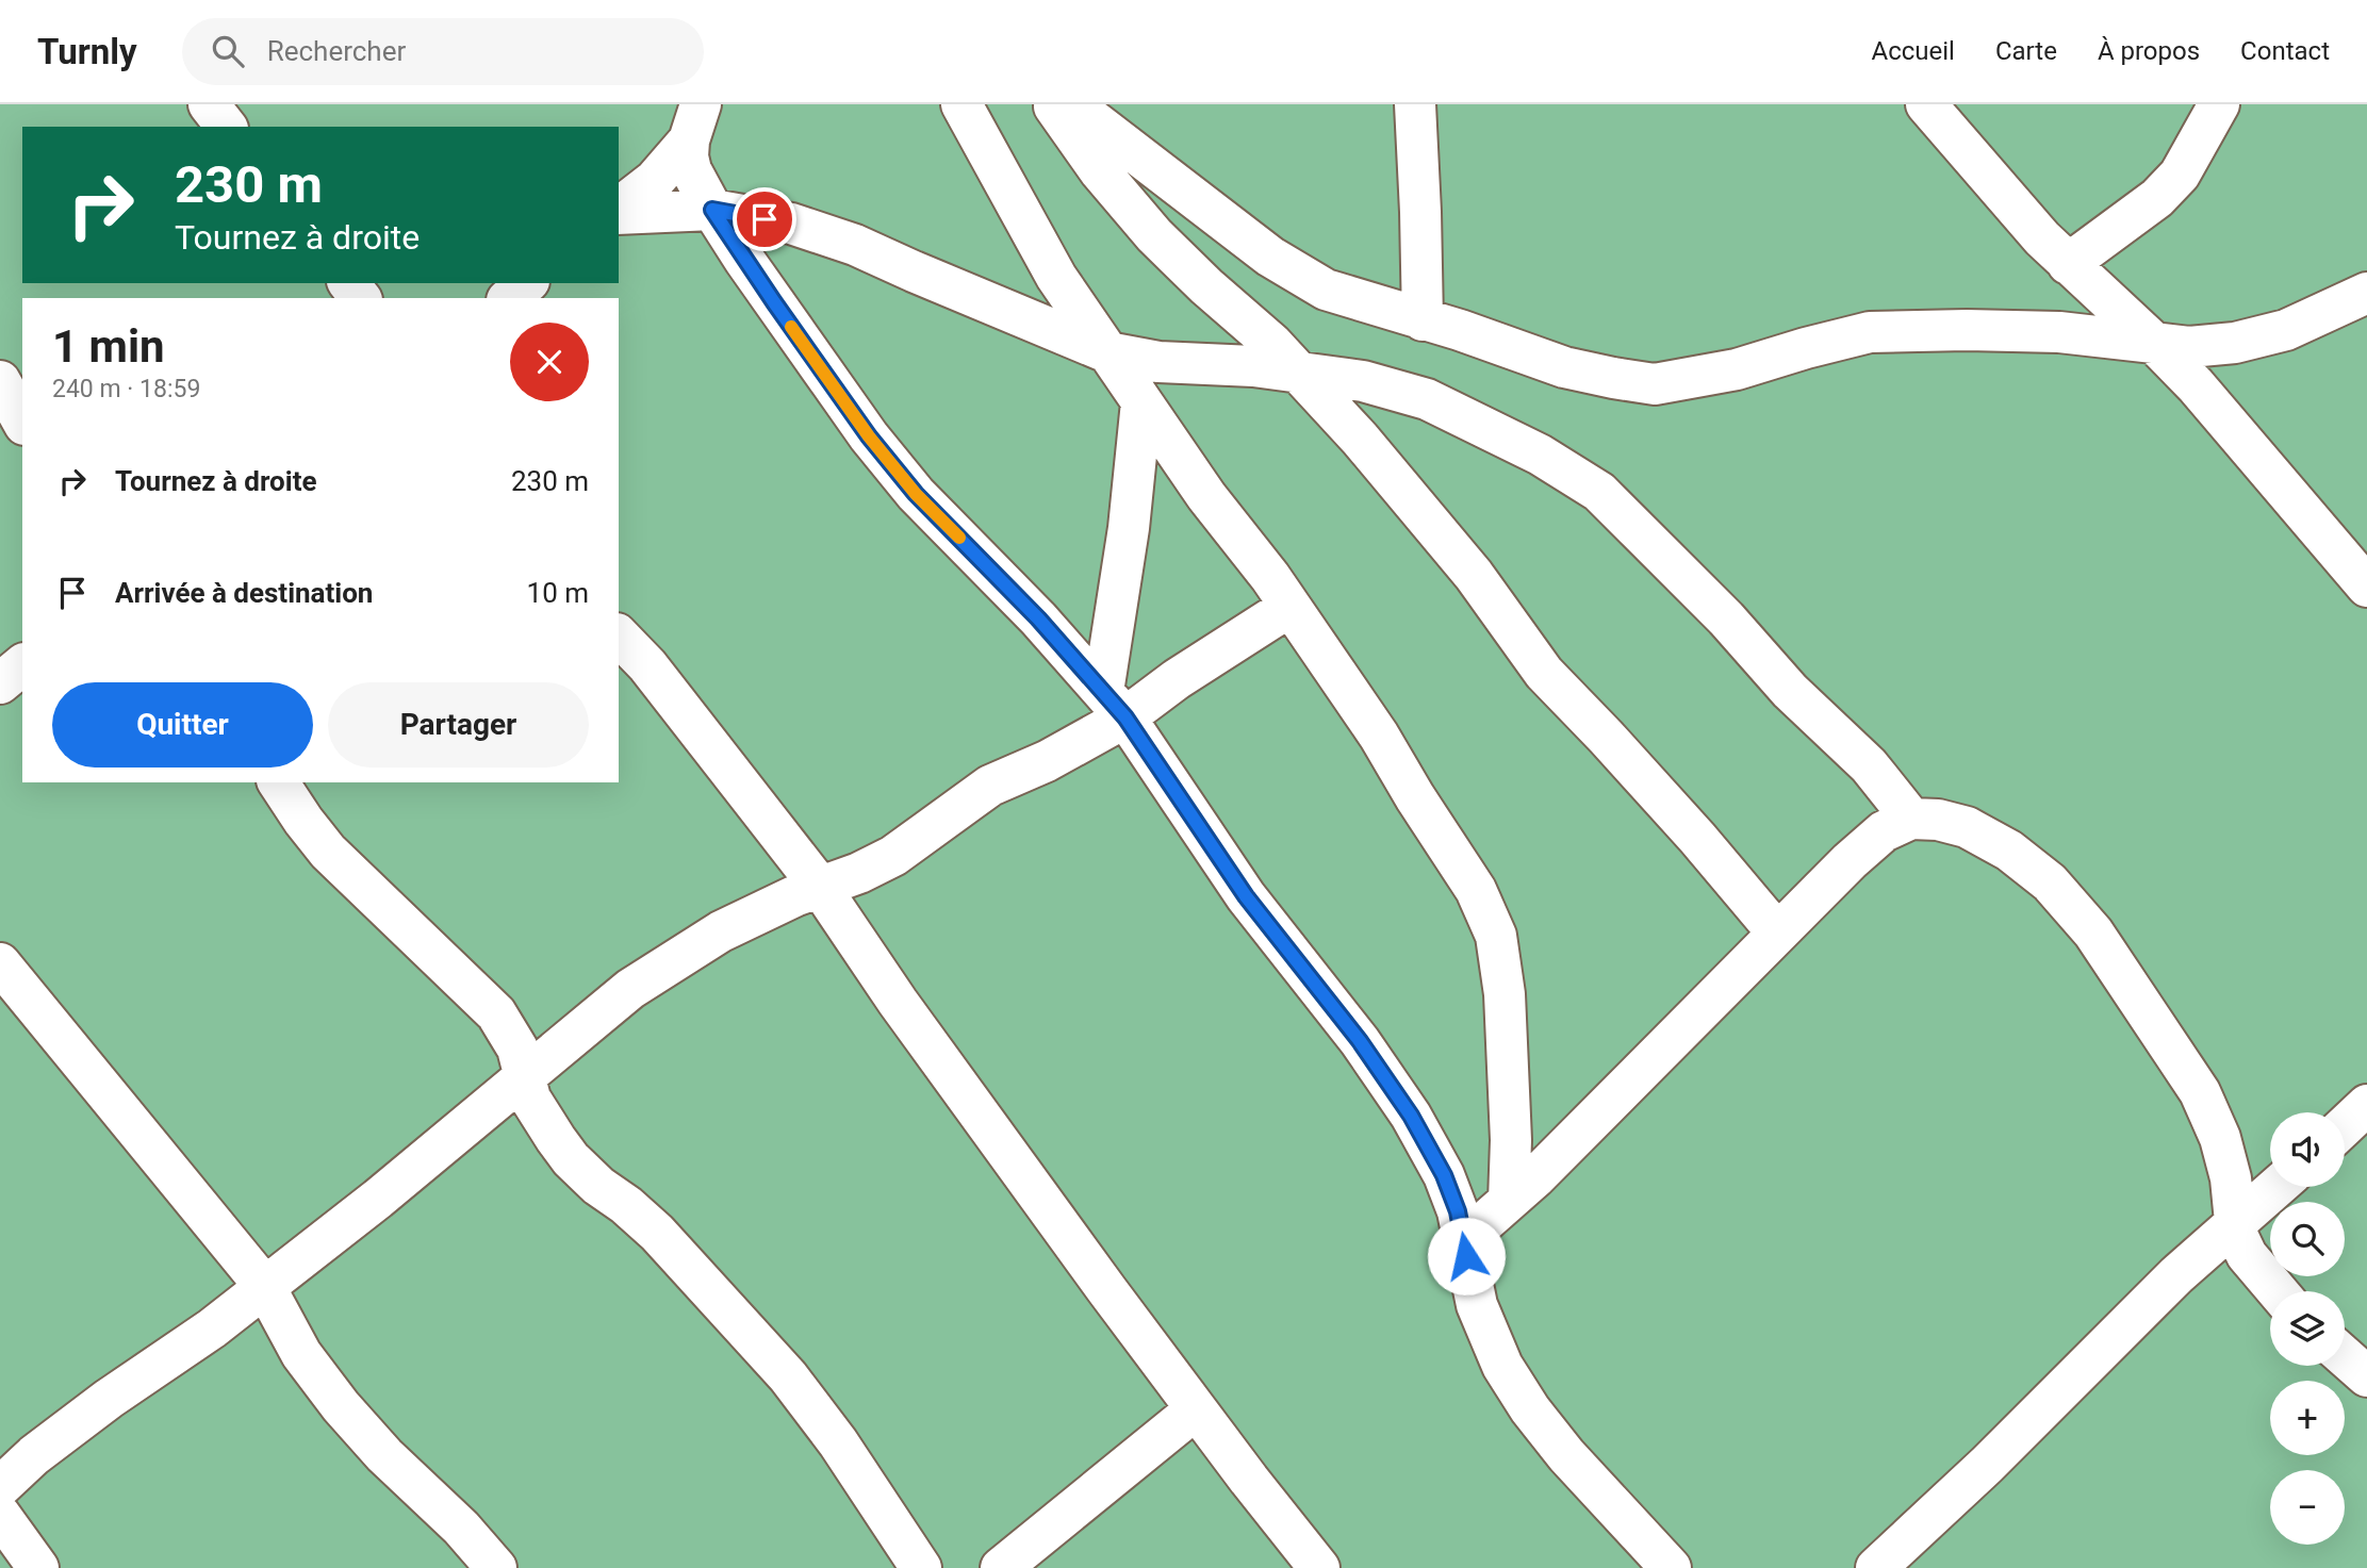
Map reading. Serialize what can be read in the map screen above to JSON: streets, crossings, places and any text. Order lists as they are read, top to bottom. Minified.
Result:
{"page":{"header":"Turnly","search":"Rechercher","nav":["Accueil","Carte","À propos","Contact"],"turn":["230 m","Tournez à droite"],"heading":["1 min","240 m · 18:59"],"list":[{"name":"Tournez à droite","value":"230 m"},{"name":"Arrivée à destination","value":"10 m"}],"buttons":["Quitter","Partager"],"map_buttons":["+","−"]}}
